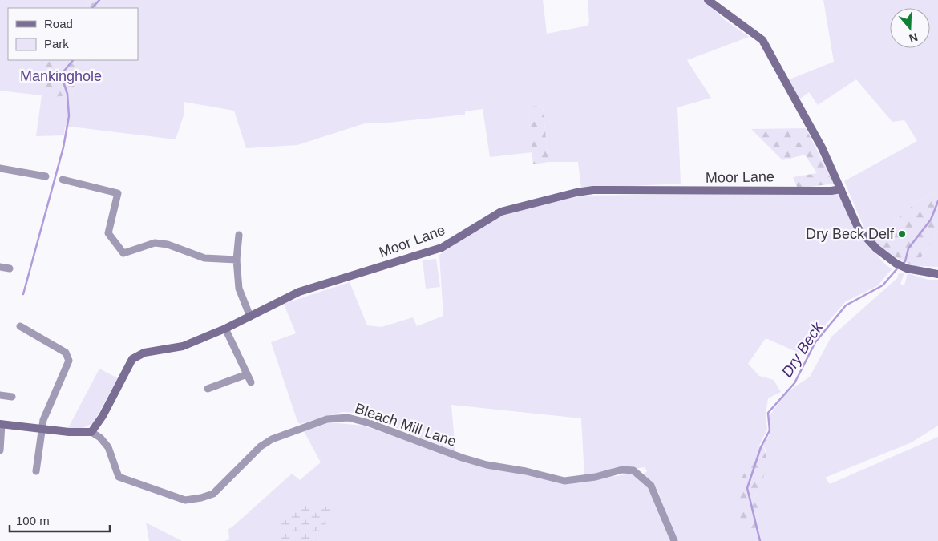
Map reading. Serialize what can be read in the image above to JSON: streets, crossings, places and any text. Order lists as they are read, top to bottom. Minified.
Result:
{"streets":{"street":["Moor Lane","Bleach Mill Lane"]},"crossings":[["Moor Lane","Bleach Mill Lane"]],"water":["Dry Beck"],"parks":["Mankinghole"],"places":["Dry Beck Delf"],"legend":["Road","Park"],"scale_bar":"100 m","north":"bottom"}
